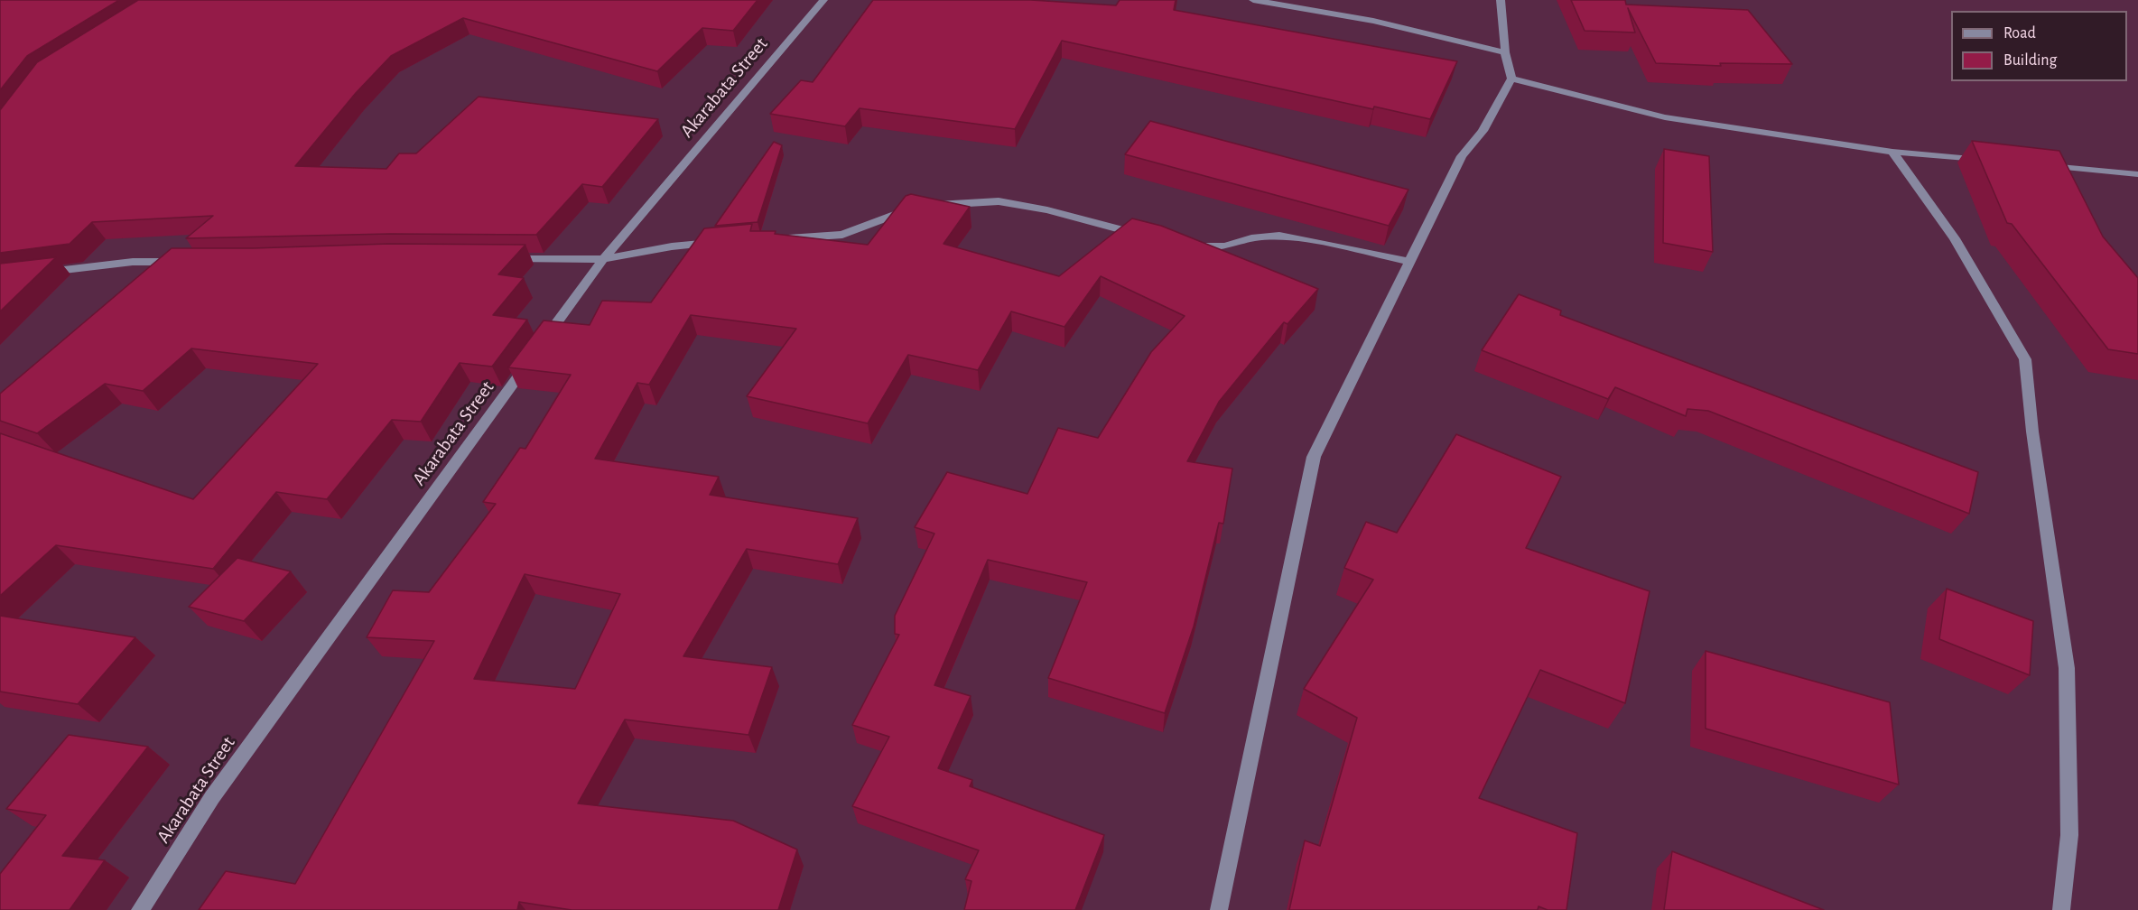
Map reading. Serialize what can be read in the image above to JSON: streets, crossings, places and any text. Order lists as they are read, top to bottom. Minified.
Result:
{"streets":{"street":["Akarabata Street"]},"legend":["Road","Building"]}
